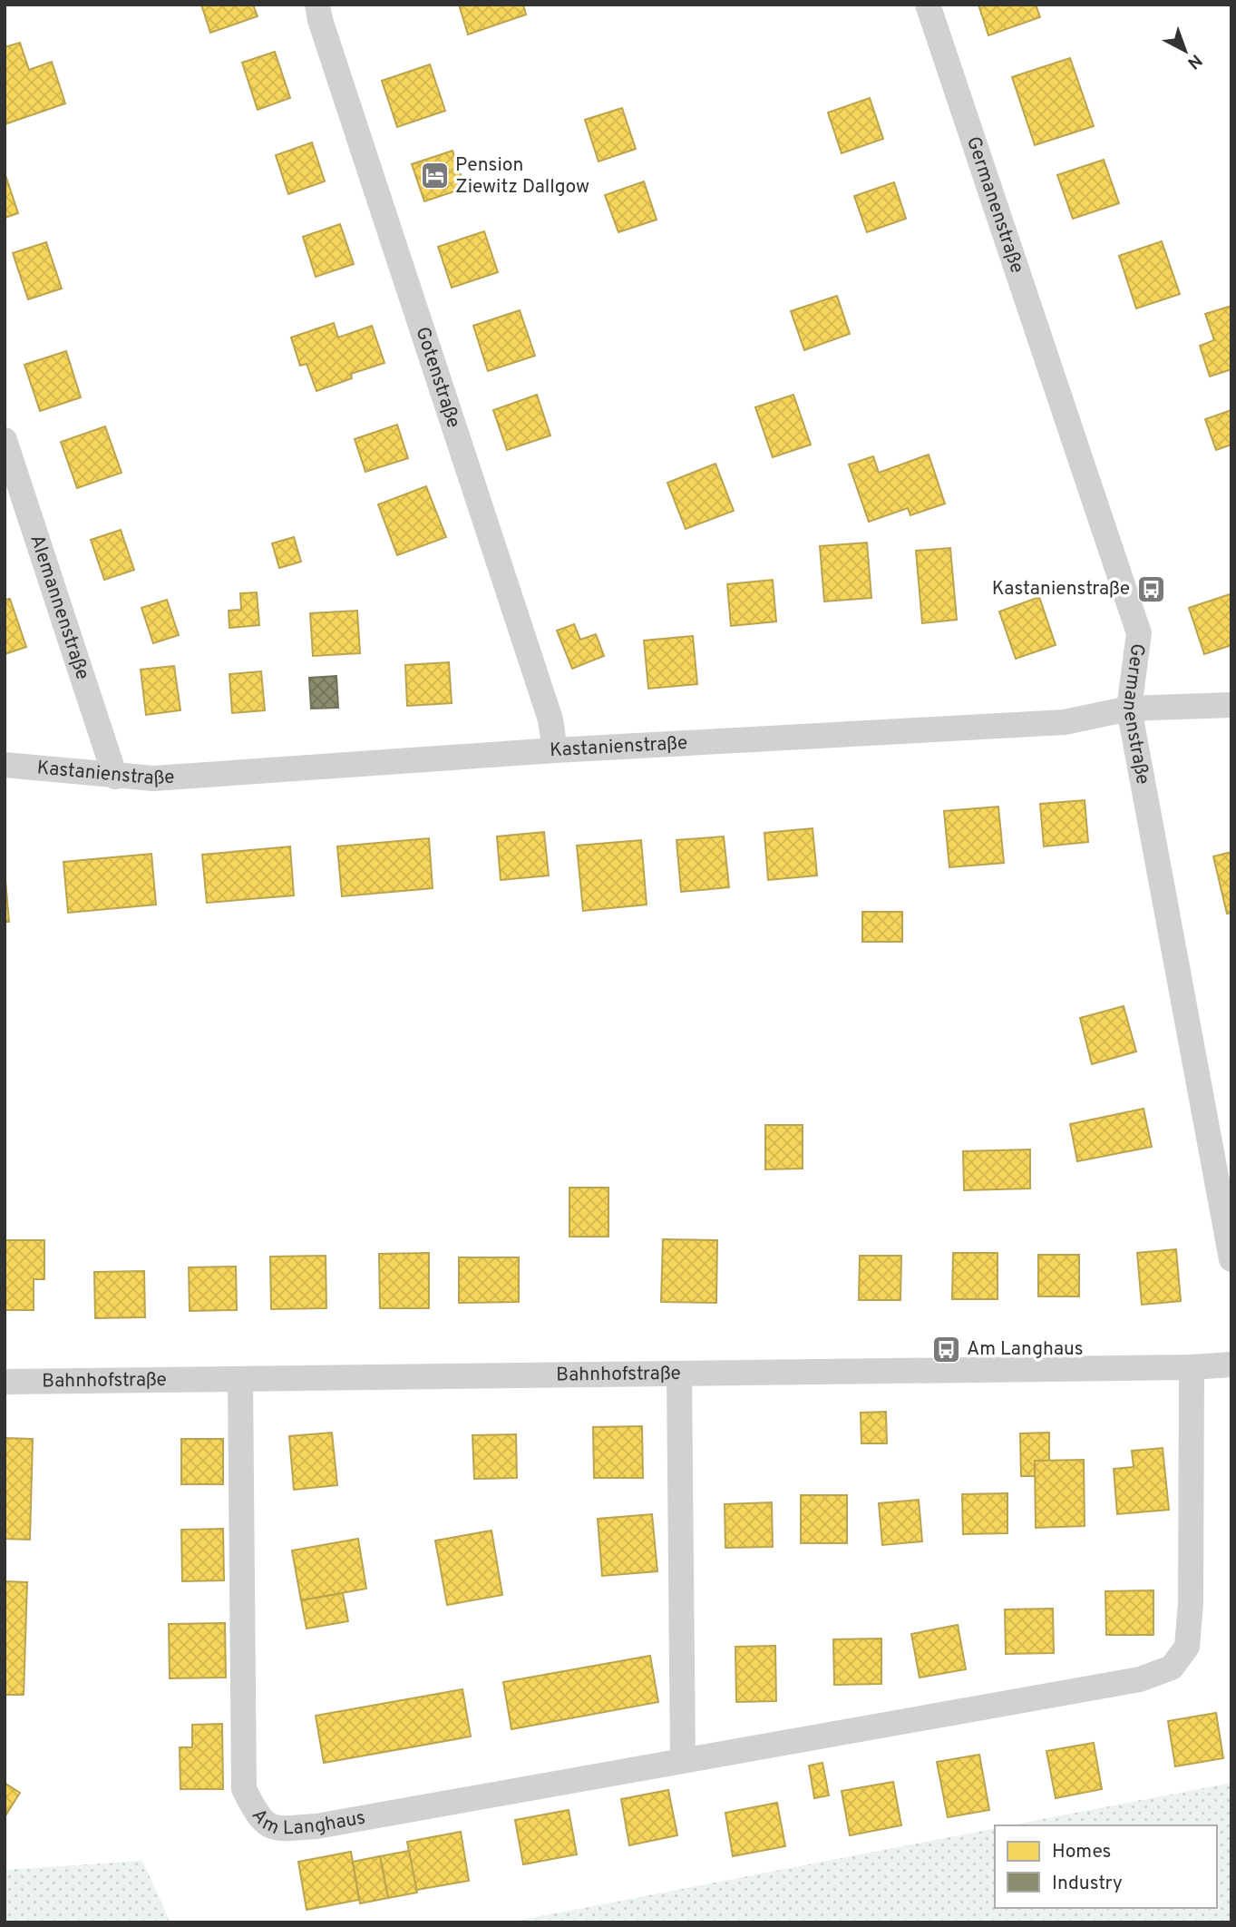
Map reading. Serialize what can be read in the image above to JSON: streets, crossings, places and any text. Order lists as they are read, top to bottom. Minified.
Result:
{"streets":{"street":["Germanenstraße","Gotenstraße","Alemannenstraße","Kastanienstraße","Bahnhofstraße","Am Langhaus"]},"crossings":[["Germanenstraße","Kastanienstraße"],["Gotenstraße","Kastanienstraße"],["Alemannenstraße","Kastanienstraße"],["Bahnhofstraße","Am Langhaus"]],"places":{"hotel":["Pension Ziewitz Dallgow"],"bus stop":["Kastanienstraße","Am Langhaus"]},"legend":["Homes","Industry"],"north":"bottom right"}
